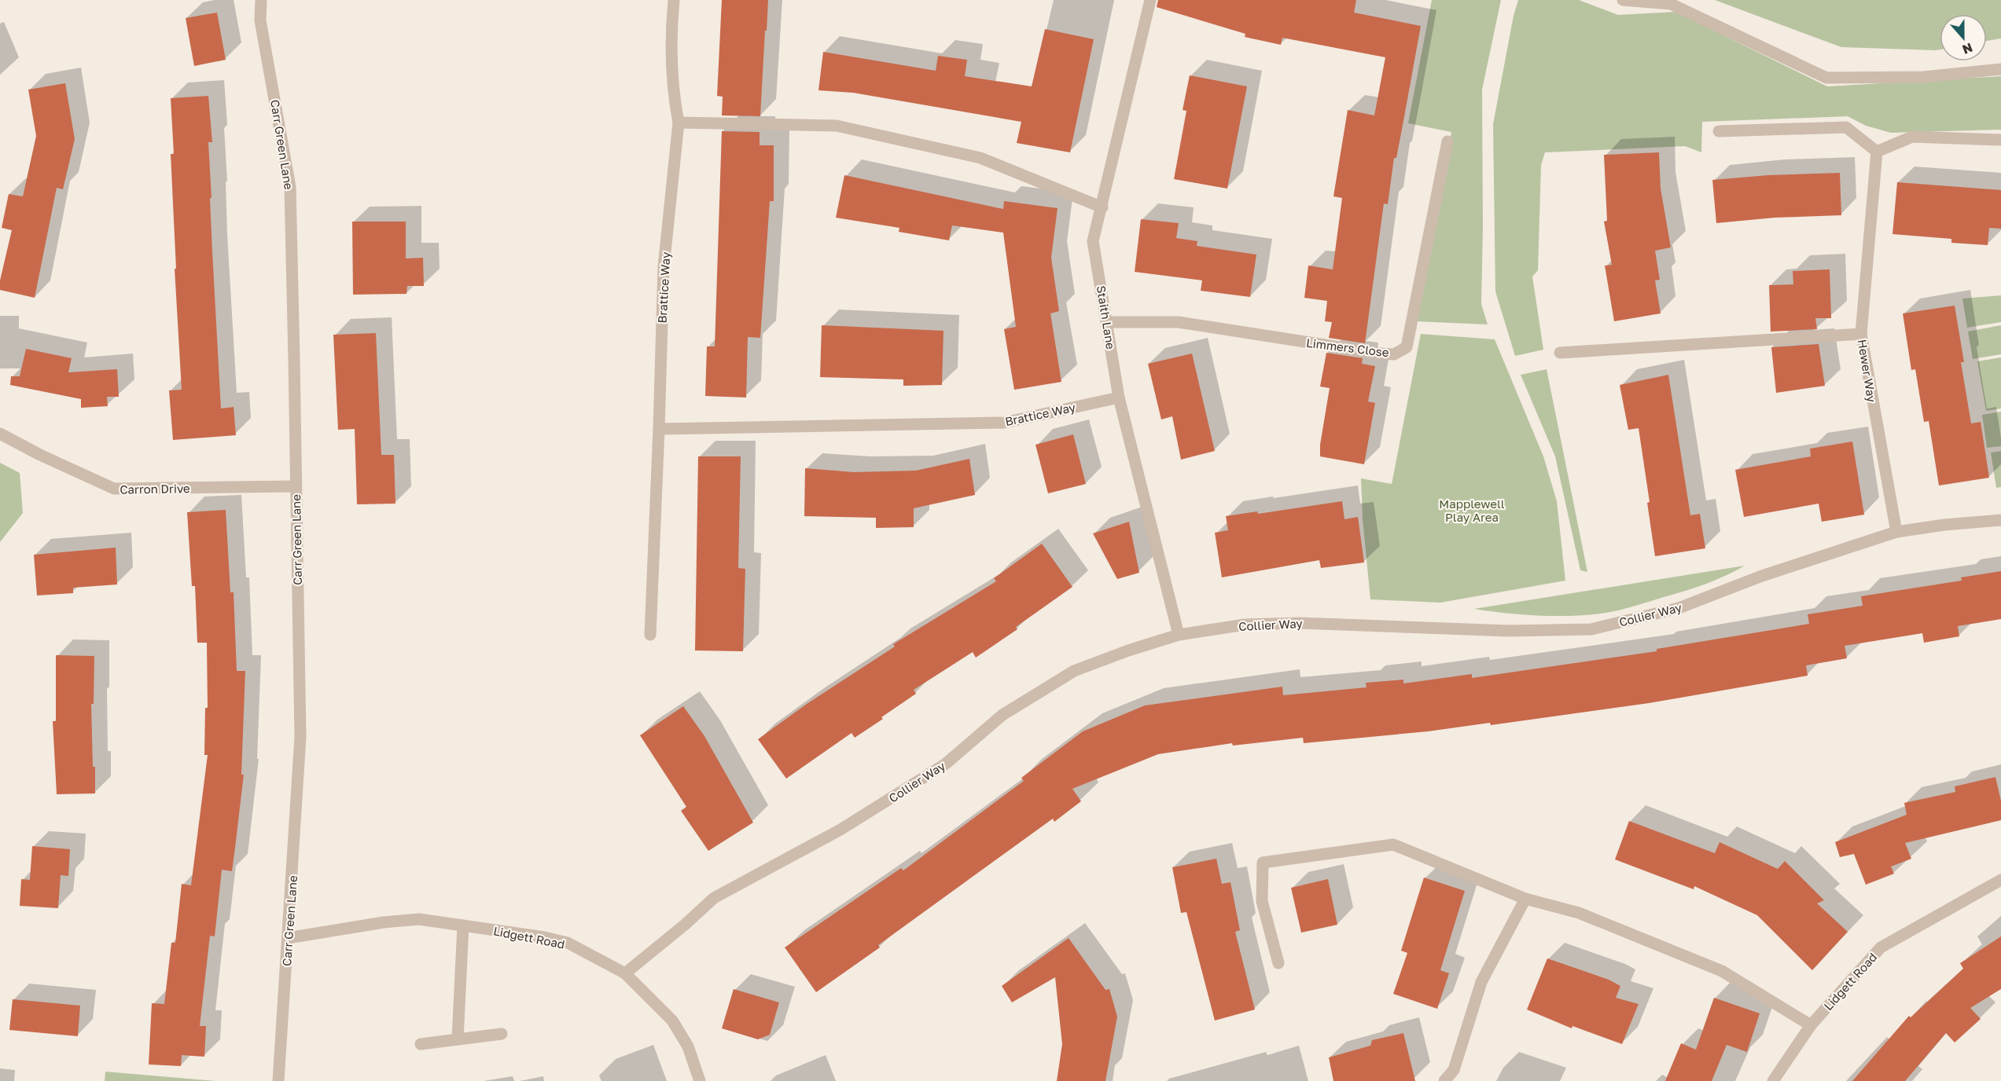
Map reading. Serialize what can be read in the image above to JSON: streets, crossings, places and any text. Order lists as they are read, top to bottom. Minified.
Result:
{"streets":{"street":["Carr Green Lane","Brattice Way","Staith Lane","Limmers Close","Hewer Way","Carron Drive","Collier Way","Lidgett Road"]},"crossings":[["Carr Green Lane","Carron Drive"],["Carr Green Lane","Lidgett Road"],["Brattice Way","Staith Lane"],["Staith Lane","Limmers Close"],["Staith Lane","Collier Way"],["Hewer Way","Collier Way"],["Collier Way","Lidgett Road"]],"parks":["Mapplewell Play Area"],"north":"bottom"}
